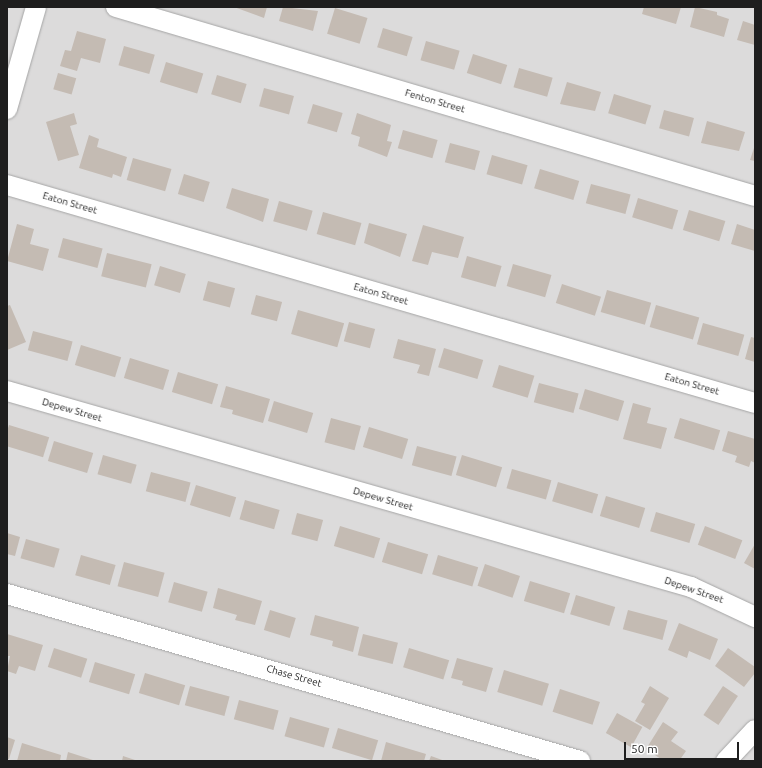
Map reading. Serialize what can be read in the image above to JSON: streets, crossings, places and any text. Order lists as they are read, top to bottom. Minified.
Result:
{"streets":{"street":["Fenton Street","Eaton Street","Depew Street","Chase Street"]},"scale_bar":"50 m"}
